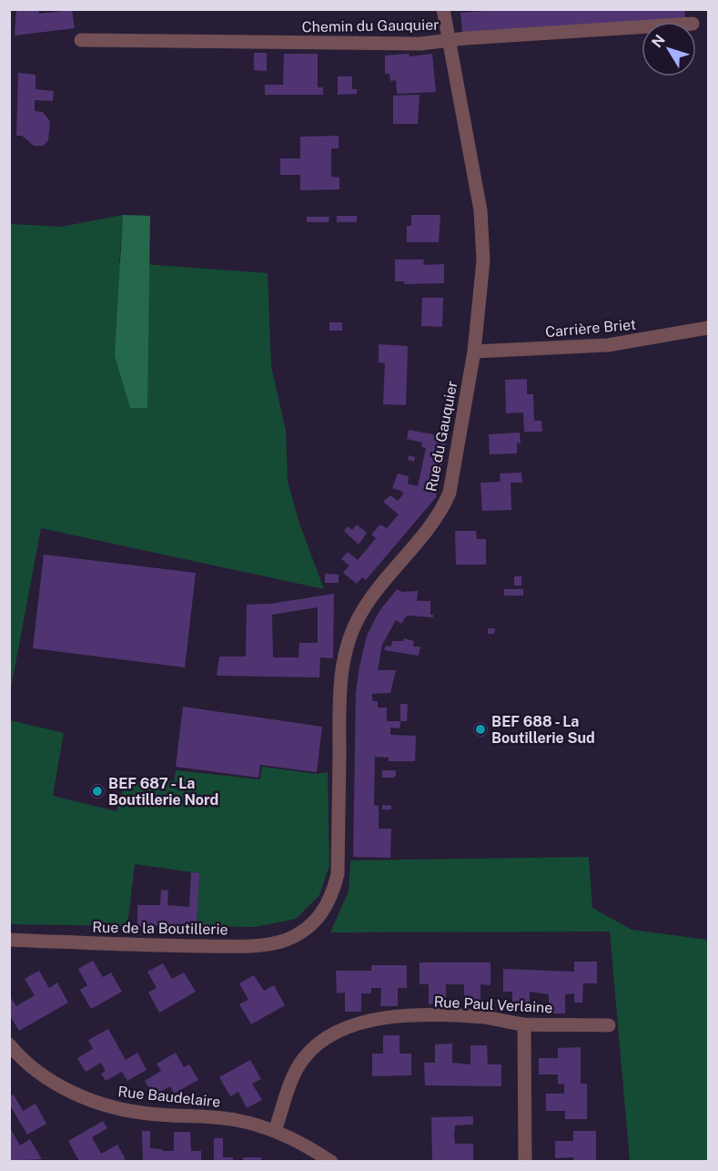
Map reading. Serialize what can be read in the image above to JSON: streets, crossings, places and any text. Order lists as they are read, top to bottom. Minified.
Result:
{"streets":{"street":["Chemin du Gauquier","Carrière Briet","Rue du Gauquier","Rue de la Boutillerie","Rue Paul Verlaine","Rue Baudelaire"]},"crossings":[["Chemin du Gauquier","Rue du Gauquier"],["Carrière Briet","Rue du Gauquier"],["Rue du Gauquier","Rue de la Boutillerie"],["Rue Paul Verlaine","Rue Baudelaire"]],"places":["BEF 688 - La Boutillerie Sud","BEF 687 - La Boutillerie Nord"],"north":"top left"}
